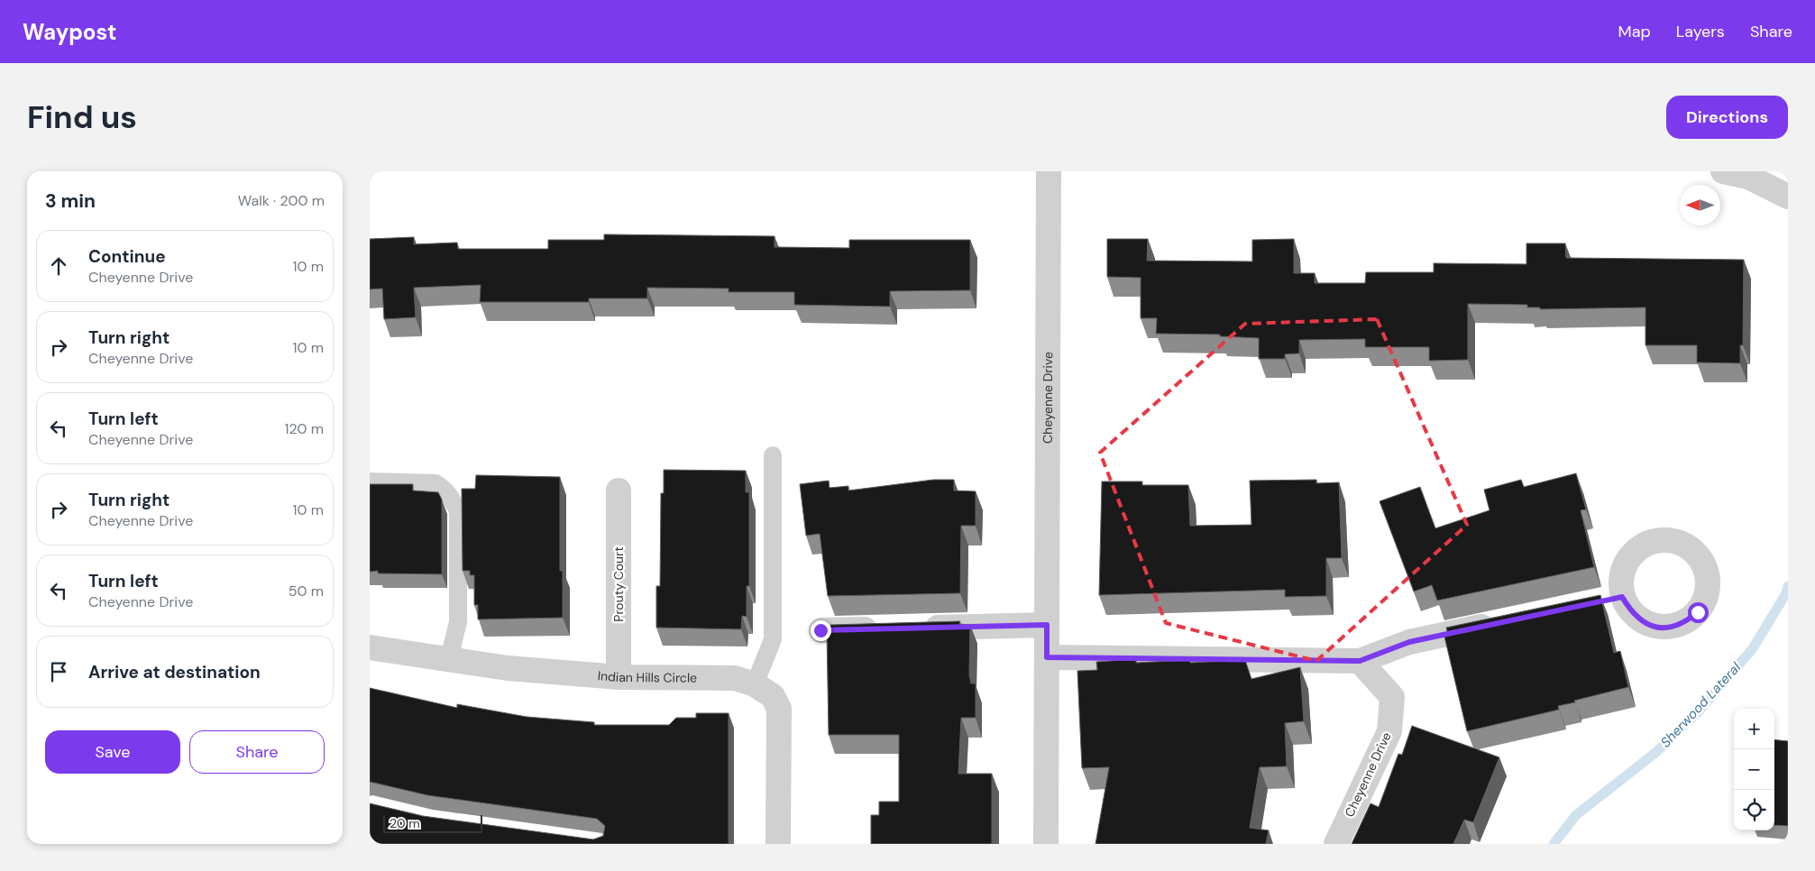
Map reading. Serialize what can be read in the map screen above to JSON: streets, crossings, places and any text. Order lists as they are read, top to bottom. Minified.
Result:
{"streets":{"street":["Cheyenne Drive","Prouty Court","Indian Hills Circle"]},"crossings":[["Prouty Court","Indian Hills Circle"]],"water":["Sherwood Lateral"],"scale_bar":"20 m","north":"left","page":{"header":"Waypost","nav":["Map","Layers","Share"],"buttons":["Directions",["Save","Share"]],"title":"Find us","heading":["3 min","Walk · 200 m"],"list":[["Continue","Cheyenne Drive","10 m"],["Turn right","Cheyenne Drive","10 m"],["Turn left","Cheyenne Drive","120 m"],["Turn right","Cheyenne Drive","10 m"],["Turn left","Cheyenne Drive","50 m"],"Arrive at destination"],"map_buttons":["+","−"],"scale":"20 m"}}
